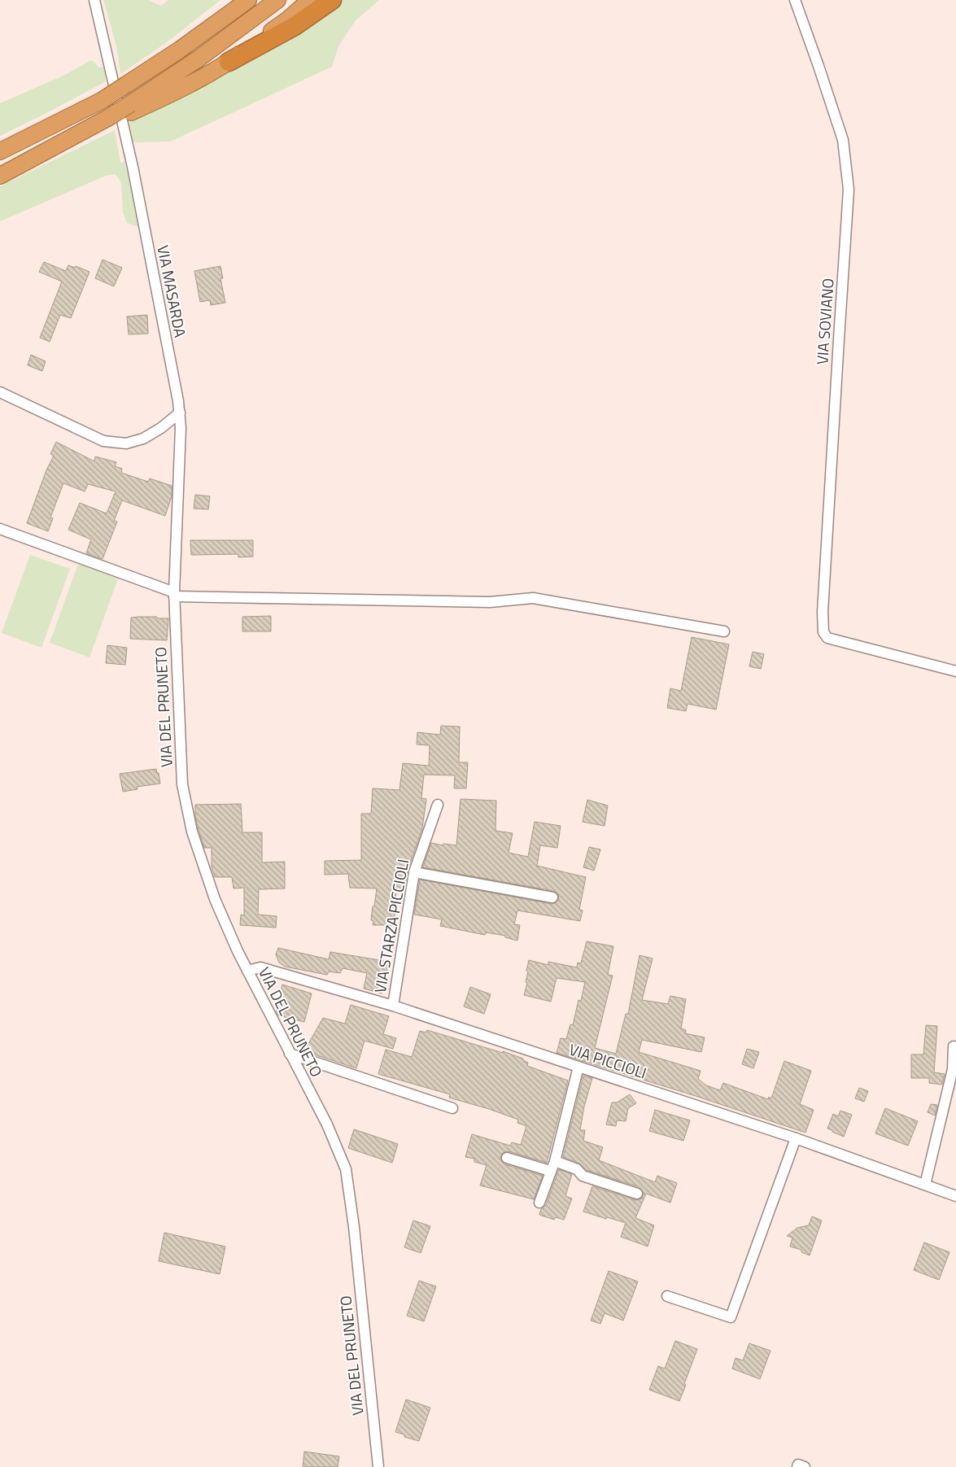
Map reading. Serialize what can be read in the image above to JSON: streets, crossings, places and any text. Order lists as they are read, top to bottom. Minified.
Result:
{"streets":{"street":["VIA MASARDA","VIA SOVIANO","VIA DEL PRUNETO","VIA STARZA PICCIOLI","VIA PICCIOLI"]},"crossings":[["VIA MASARDA","VIA DEL PRUNETO"],["VIA DEL PRUNETO","VIA PICCIOLI"],["VIA STARZA PICCIOLI","VIA PICCIOLI"]]}
